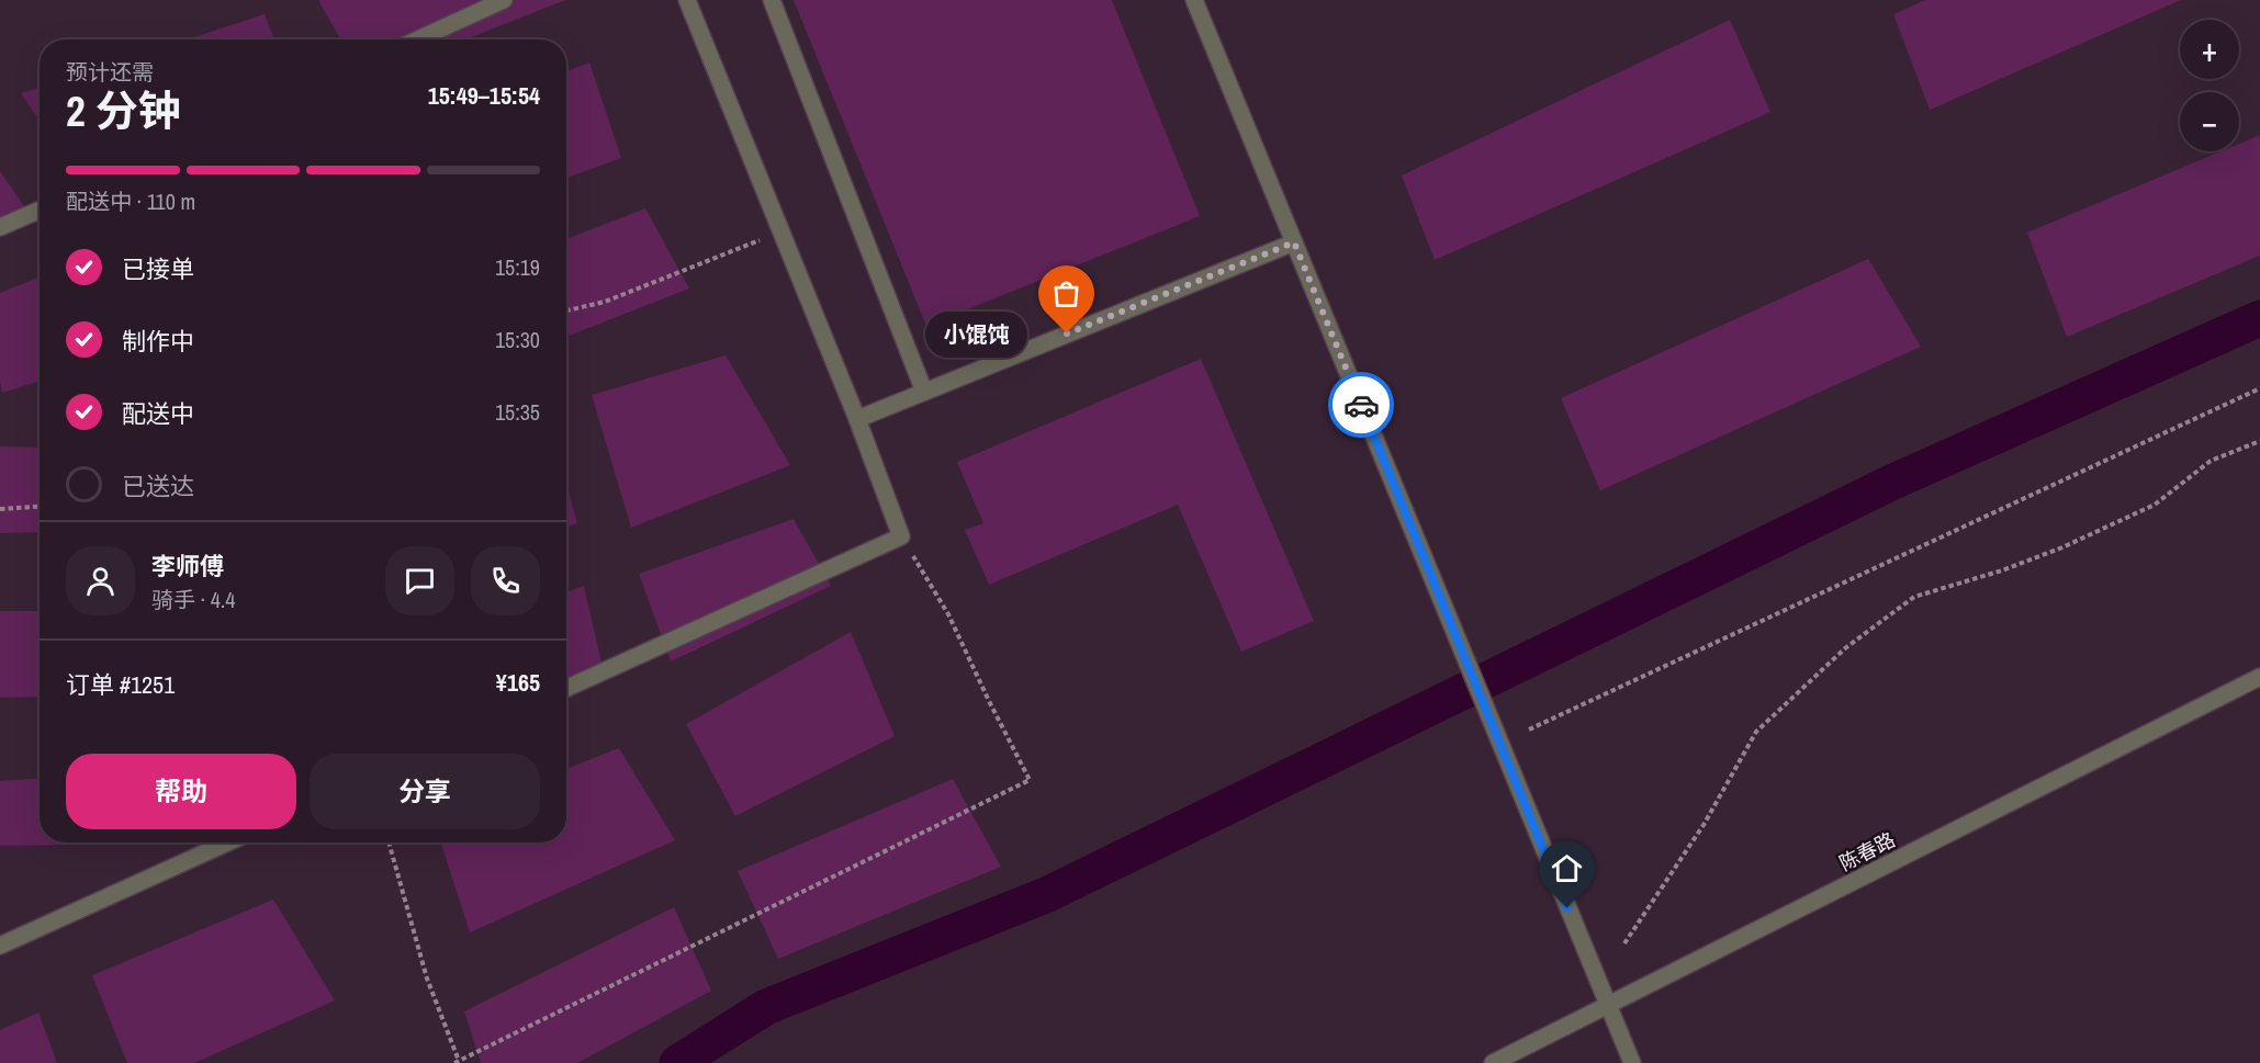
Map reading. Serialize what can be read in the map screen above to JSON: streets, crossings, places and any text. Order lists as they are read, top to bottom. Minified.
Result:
{"streets":{"street":["陈春路"]},"places":["小馄饨"],"page":{"map_buttons":["+","−"],"heading":["2 分钟","预计还需","15:49–15:54"],"panel":["李师傅","骑手 · 4.4","订单 #1251","¥165"],"bar":"配送中 · 110 m","list":[["已接单","15:19"],["制作中","15:30"],["配送中","15:35"],"已送达"],"bubble":"小馄饨","buttons":["帮助","分享"]}}
